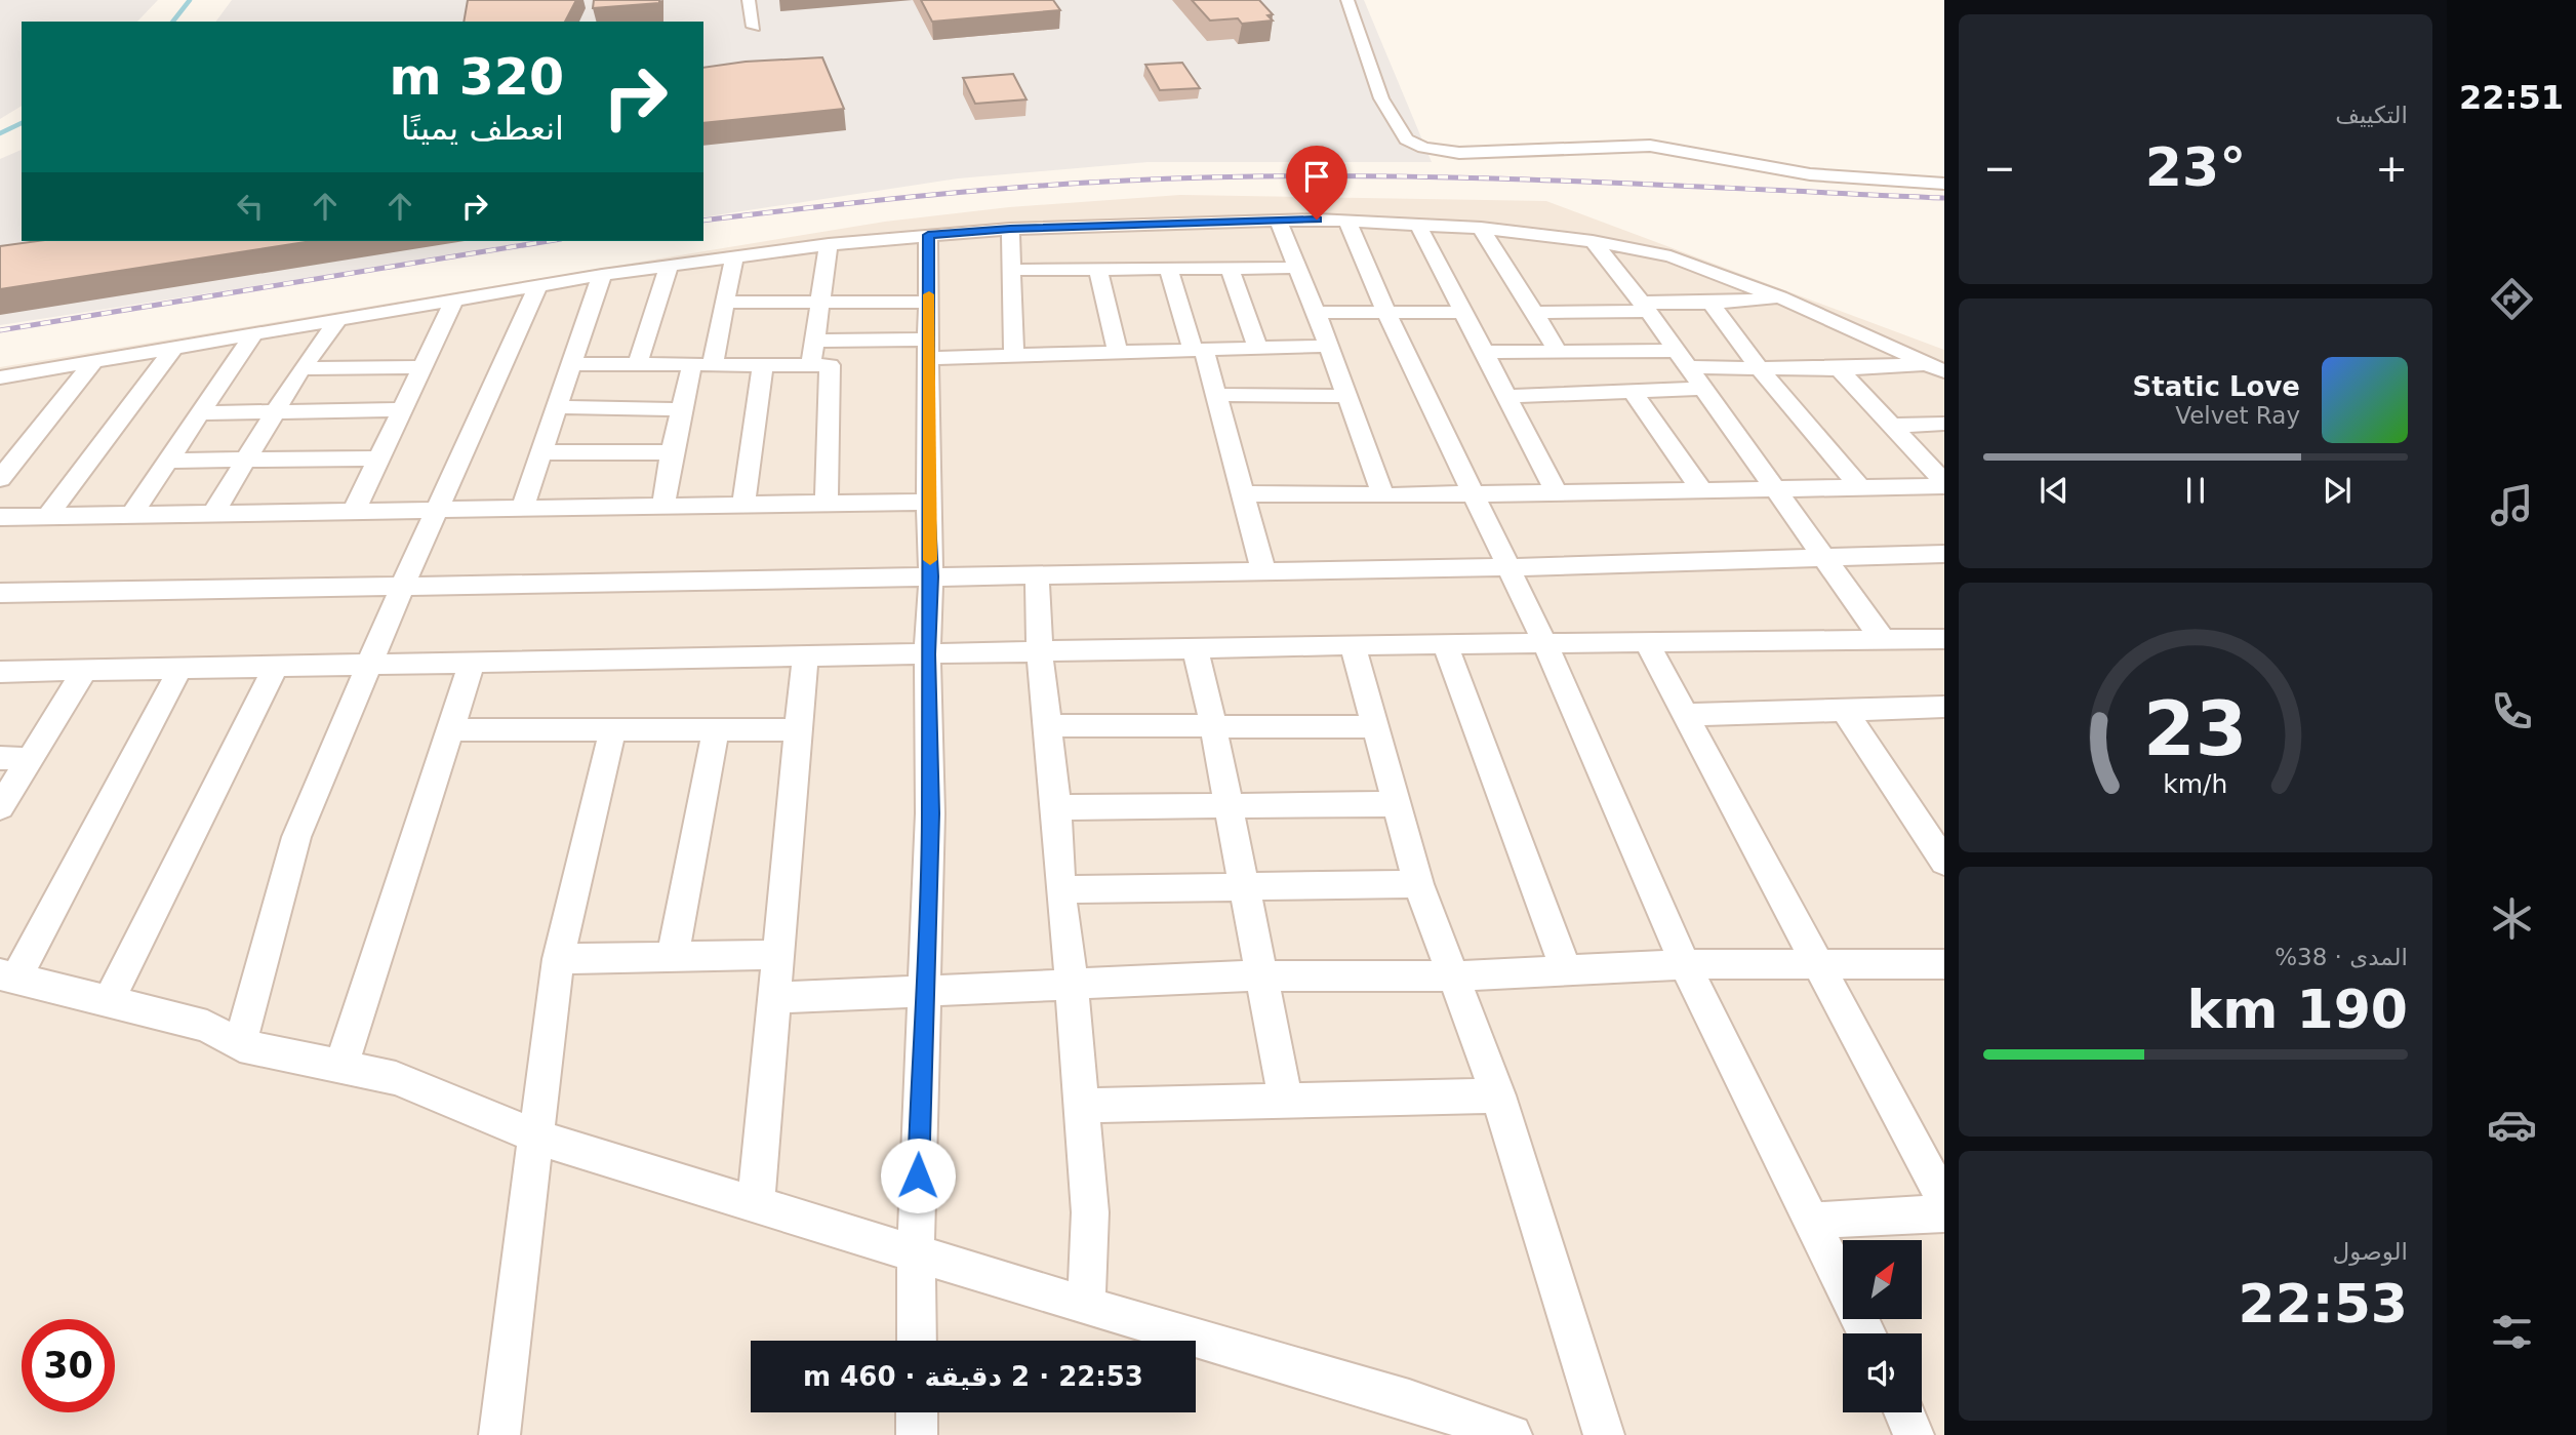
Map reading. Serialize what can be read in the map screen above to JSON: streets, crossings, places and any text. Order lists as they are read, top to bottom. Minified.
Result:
{"north":"top right","page":{"tabs":"22:51","tile":["التكييف",["المدى · 38%","190 km"],["الوصول","22:53"]],"turn":["320 m","انعطف يمينًا"],"heat":["−","23°","+"],"song":["Static Love","Velvet Ray"],"limit":"30","trip":"22:53 · 2 دقيقة · 460 m","gauge":["23","km/h"]}}
